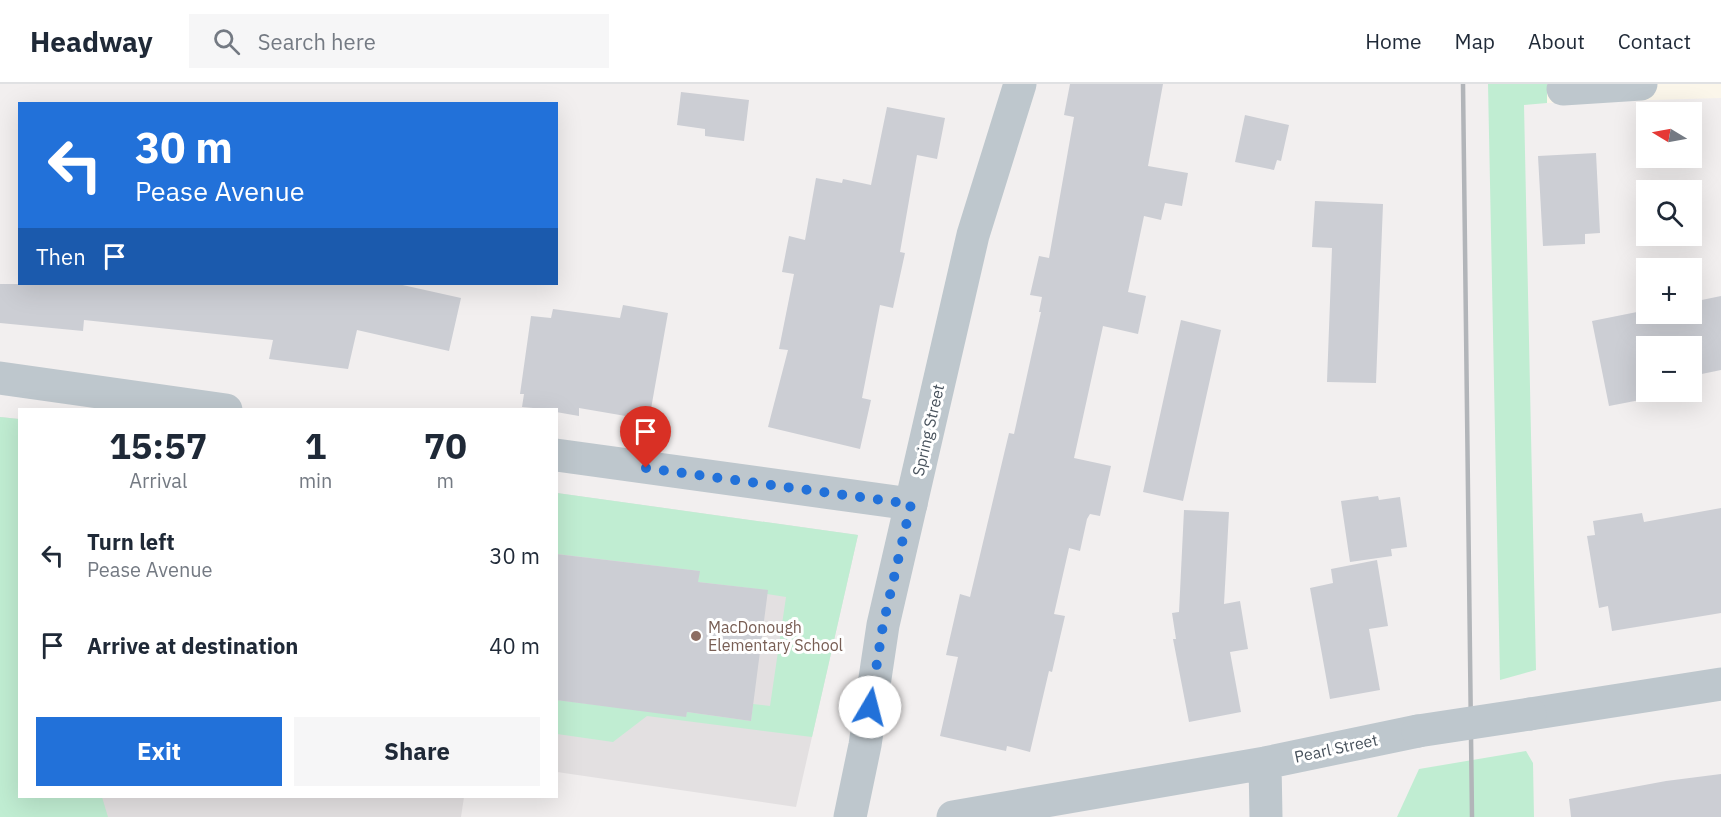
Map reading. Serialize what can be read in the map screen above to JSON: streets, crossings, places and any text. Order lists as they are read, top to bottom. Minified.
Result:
{"streets":{"street":["Spring Street","Pearl Street"]},"places":["MacDonough Elementary School"],"north":"left","page":{"header":"Headway","search":"Search here","nav":["Home","Map","About","Contact"],"map_buttons":["+","−"],"turn":["30 m","Pease Avenue"],"then":"Then","eta":["15:57","Arrival","1","min","70","m"],"list":[{"name":"Turn left","note":"Pease Avenue","value":"30 m"},{"name":"Arrive at destination","value":"40 m"}],"buttons":["Exit","Share"]}}
